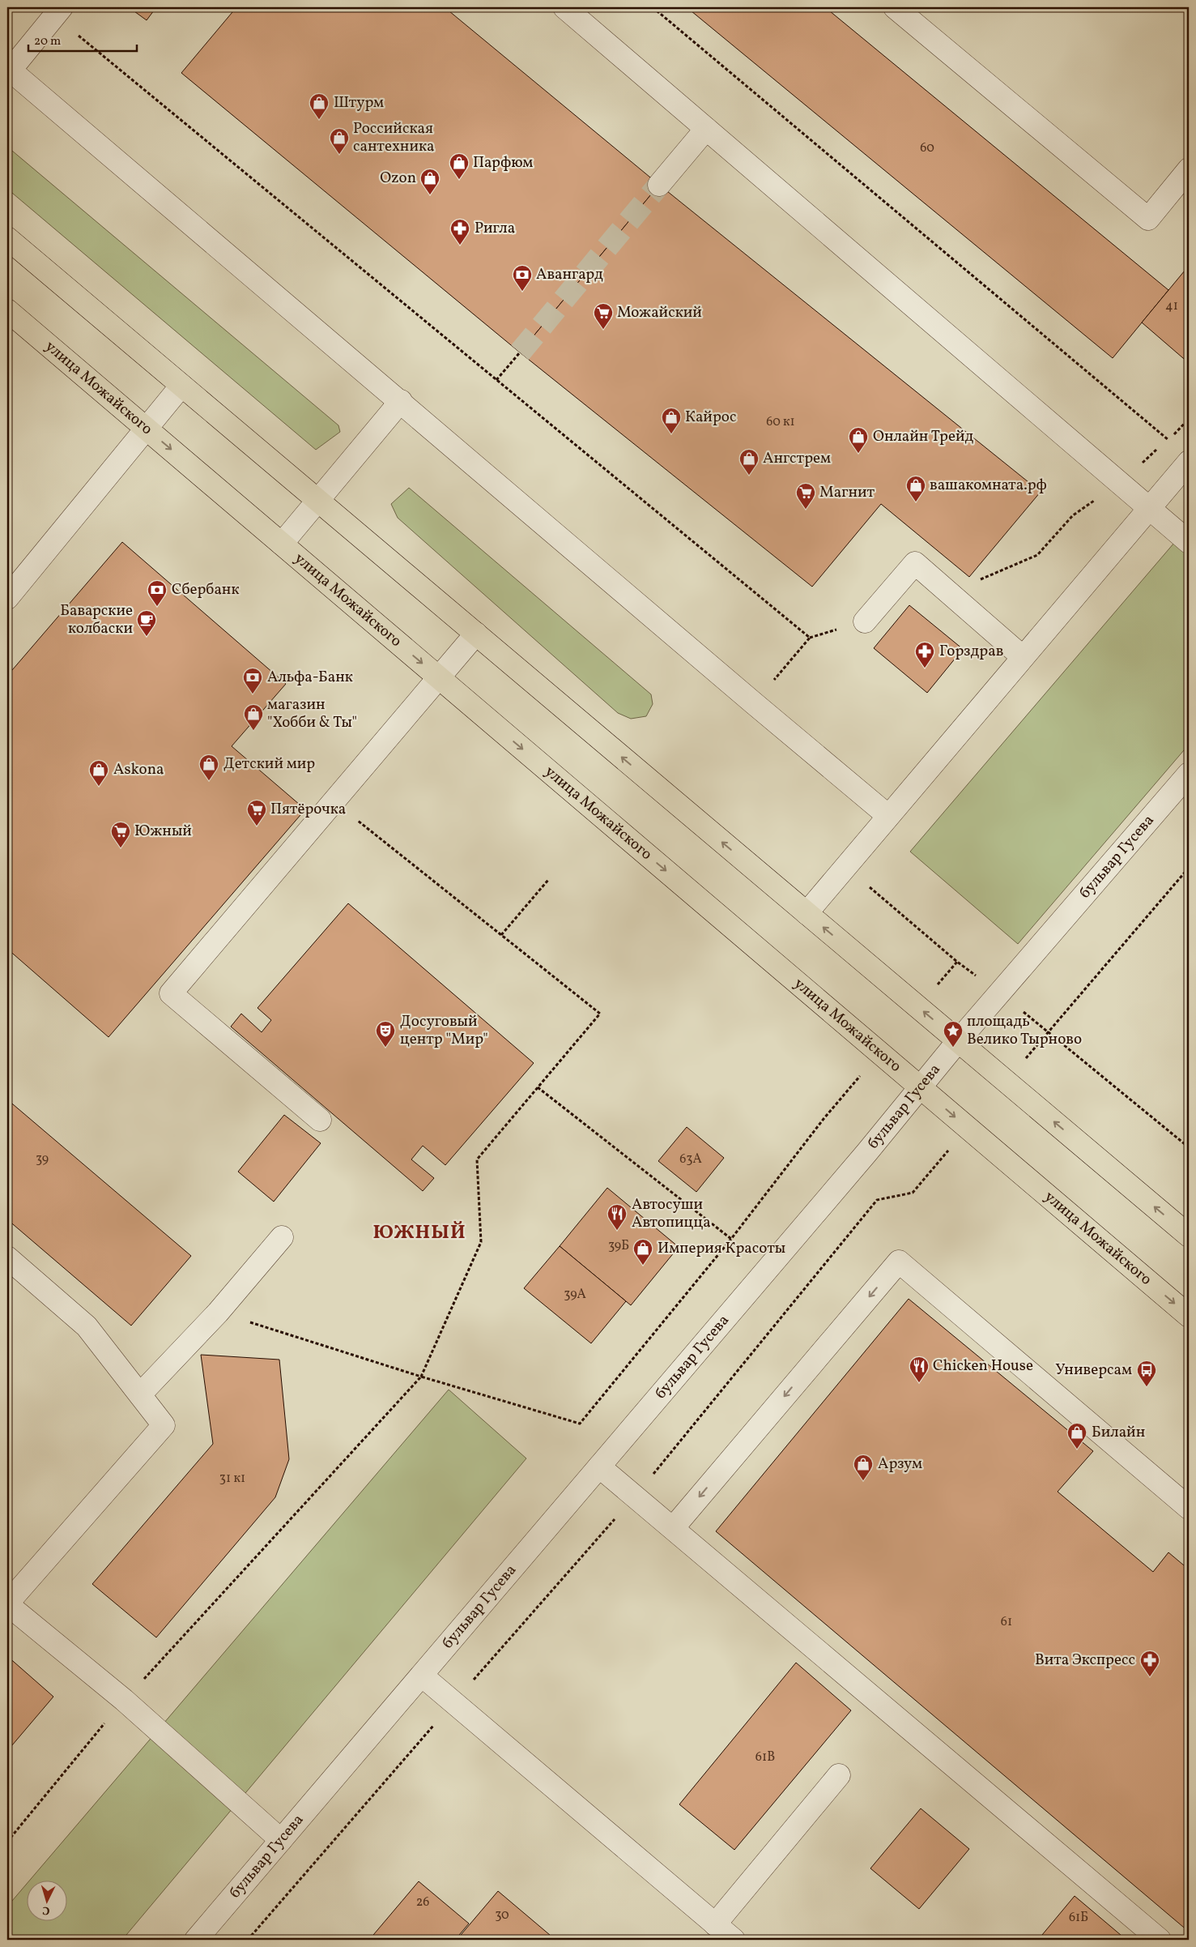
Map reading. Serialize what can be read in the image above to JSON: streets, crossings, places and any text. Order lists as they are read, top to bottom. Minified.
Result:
{"streets":{"main road":["улица Можайского"],"street":["бульвар Гусева"]},"crossings":[["улица Можайского","бульвар Гусева"]],"districts":["ЮЖНЫЙ"],"places":{"shop":["Штурм","Российская сантехника","Парфюм","Ozon","Кайрос","Онлайн Трейд","Ангстрем","вашакомната.рф","магазин \"Хобби & Ты\"","Детский мир","Askona","Империя Красоты","Билайн","Арзум"],"pharmacy":["Ригла","Горздрав","Вита Экспресс"],"bank":["Авангард","Сбербанк","Альфа-Банк"],"supermarket":["Можайский","Магнит","Пятёрочка","Южный"],"cafe":["Баварские колбаски"],"theatre":["Досуговый центр \"Мир\""],"place":["площадь Велико Тырново"],"restaurant":["Автосуши Автопицца","Chicken House"],"bus stop":["Универсам"]},"house_numbers":["60","41","60 к1","39","63А","39Б","39А","31 к1","61","61В","26","30","61Б"],"scale_bar":"20 m","north":"bottom"}
